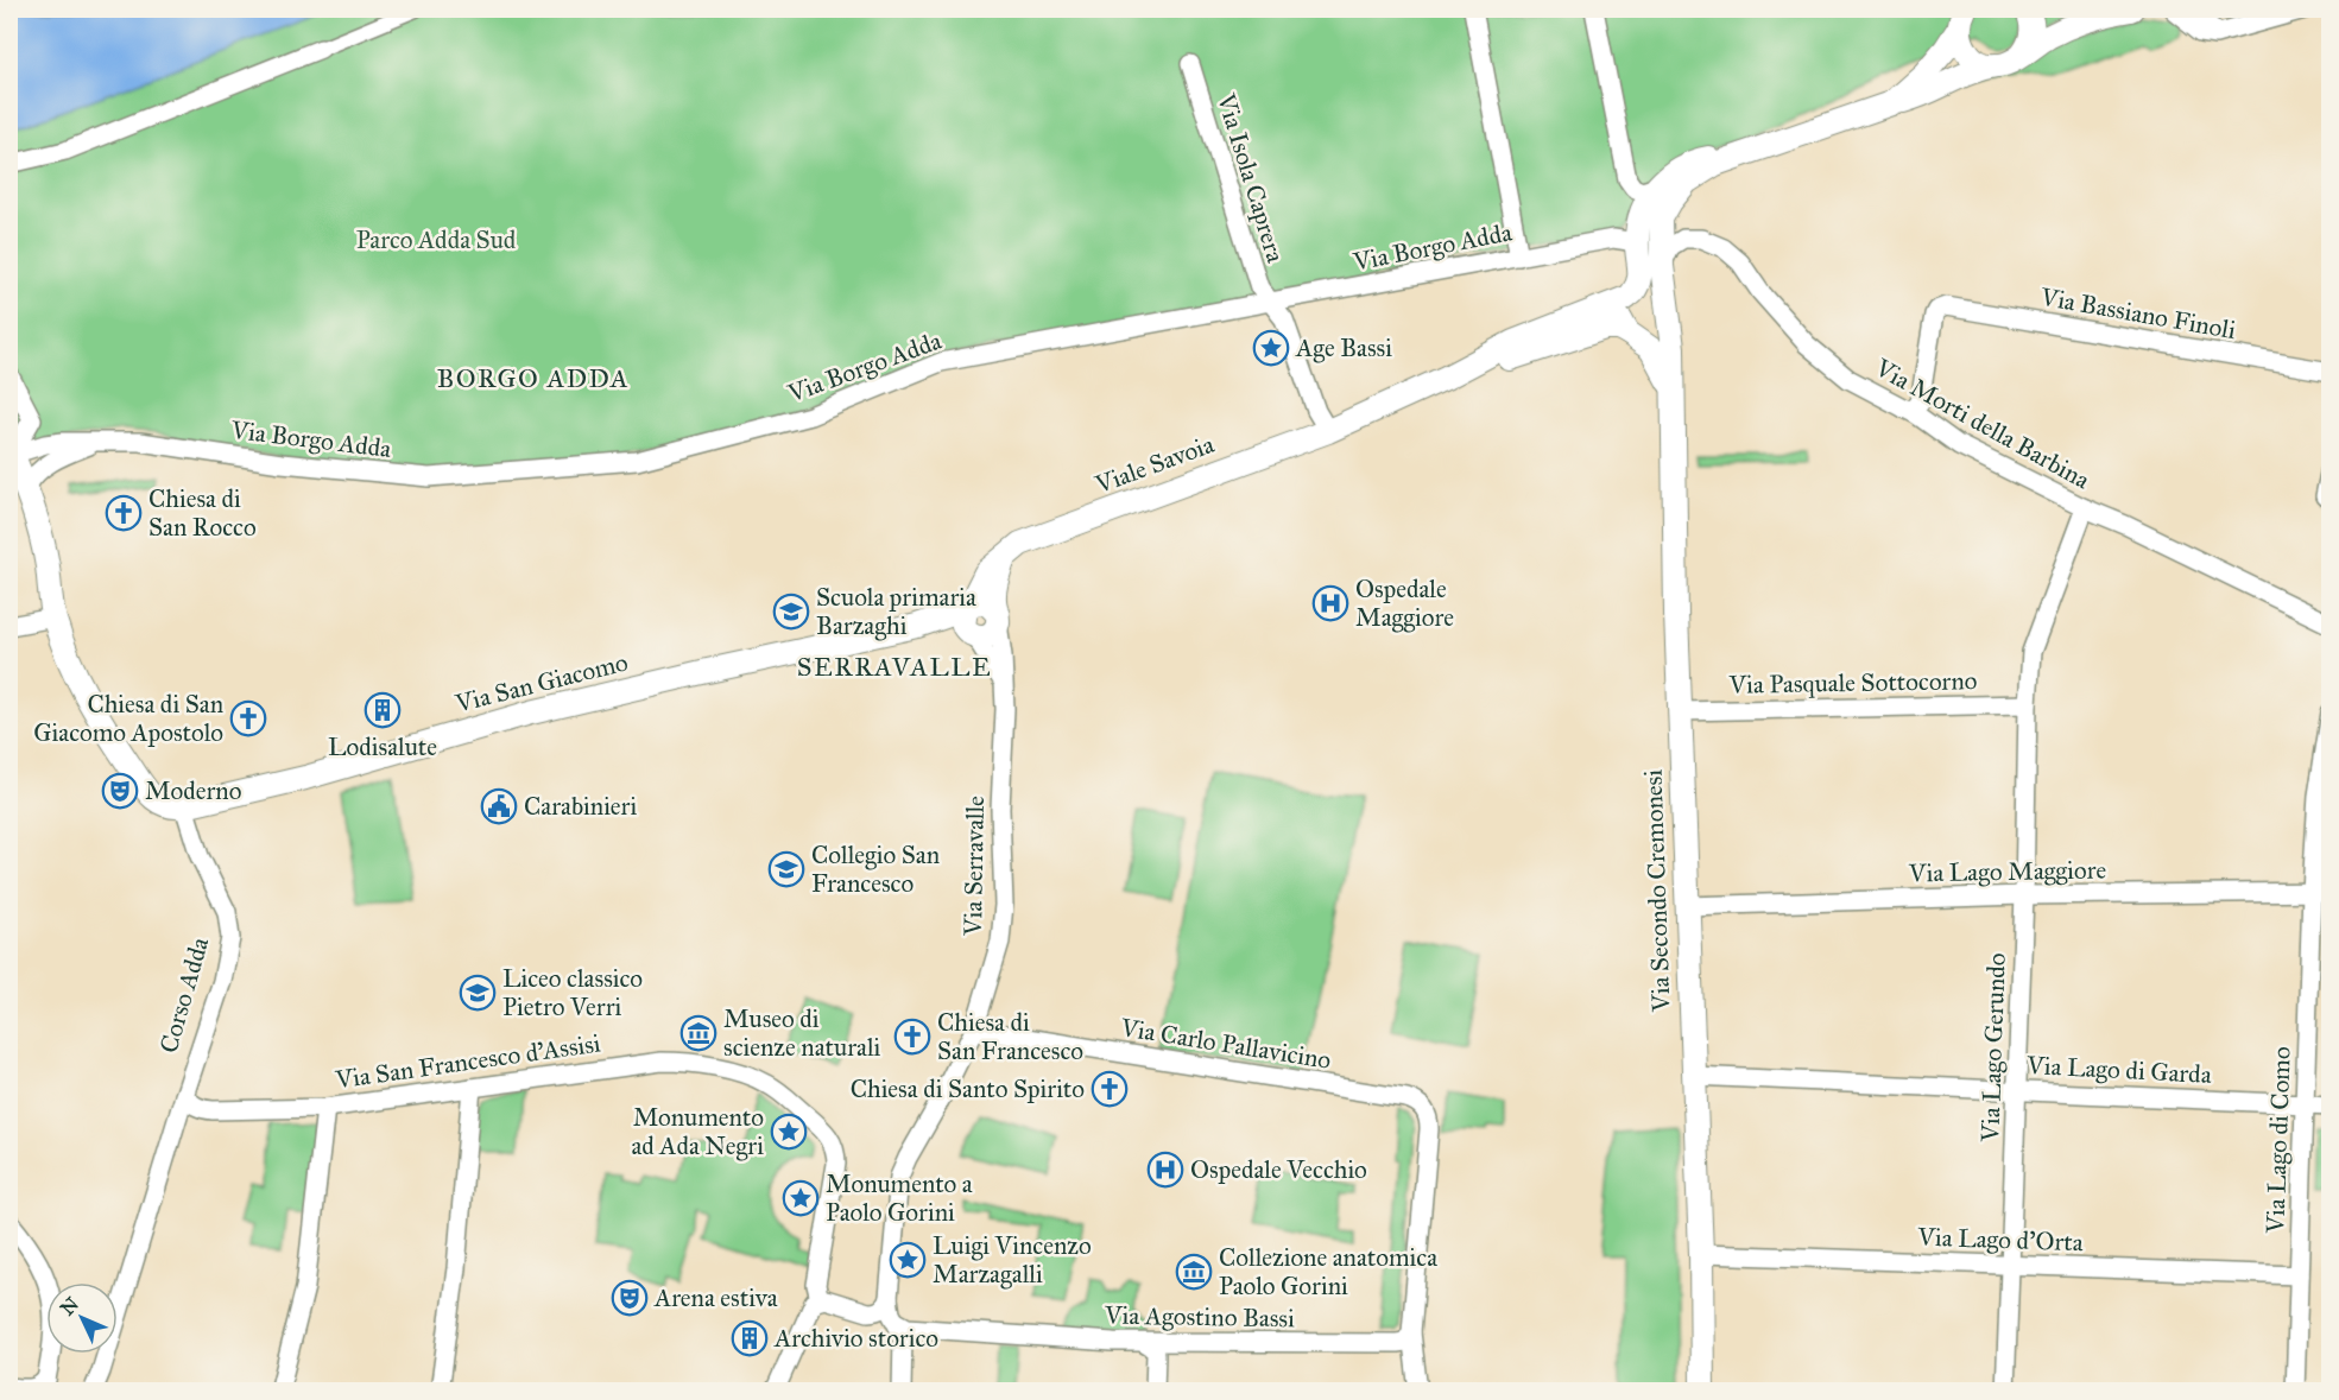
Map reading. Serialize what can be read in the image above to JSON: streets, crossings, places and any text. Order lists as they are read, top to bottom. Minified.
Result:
{"streets":{"street":["Via Isola Caprera","Via Borgo Adda","Via Bassiano Finoli","Via Morti della Barbina","Viale Savoia","Via San Giacomo","Via Pasquale Sottocorno","Via Serravalle","Via Lago Maggiore","Via Secondo Cremonesi","Corso Adda","Via Carlo Pallavicino","Via Lago Gerundo","Via San Francesco d’Assisi","Via Lago di Garda","Via Lago di Como","Via Lago d'Orta","Via Agostino Bassi"]},"crossings":[["Via Isola Caprera","Via Borgo Adda"],["Via Isola Caprera","Viale Savoia"],["Via Bassiano Finoli","Via Morti della Barbina"],["Via Morti della Barbina","Via Secondo Cremonesi"],["Via Morti della Barbina","Via Lago Gerundo"],["Viale Savoia","Via San Giacomo"],["Viale Savoia","Via Serravalle"],["Via San Giacomo","Via Serravalle"],["Via San Giacomo","Corso Adda"],["Via Pasquale Sottocorno","Via Secondo Cremonesi"],["Via Pasquale Sottocorno","Via Lago Gerundo"],["Via Serravalle","Via Carlo Pallavicino"],["Via Lago Maggiore","Via Secondo Cremonesi"],["Via Lago Maggiore","Via Lago Gerundo"],["Via Lago Maggiore","Via Lago di Como"],["Via Secondo Cremonesi","Via Lago di Garda"],["Via Secondo Cremonesi","Via Lago d'Orta"],["Corso Adda","Via San Francesco d’Assisi"],["Via Carlo Pallavicino","Via Agostino Bassi"],["Via Lago Gerundo","Via Lago di Garda"],["Via Lago Gerundo","Via Lago d'Orta"],["Via Lago di Garda","Via Lago di Como"],["Via Lago di Como","Via Lago d'Orta"]],"districts":["BORGO ADDA","SERRAVALLE"],"parks":["Parco Adda Sud"],"places":{"place":["Age Bassi","Monumento ad Ada Negri","Monumento a Paolo Gorini","Luigi Vincenzo Marzagalli"],"church":["Chiesa di San Rocco","Chiesa di San Giacomo Apostolo","Chiesa di San Francesco","Chiesa di Santo Spirito"],"hospital":["Ospedale Maggiore","Ospedale Vecchio"],"school or university":["Scuola primaria Barzaghi","Collegio San Francesco","Liceo classico Pietro Verri"],"building":["Lodisalute","Archivio storico"],"theatre":["Moderno","Arena estiva"],"public building":["Carabinieri"],"museum":["Museo di scienze naturali","Collezione anatomica Paolo Gorini"]},"north":"top left"}
